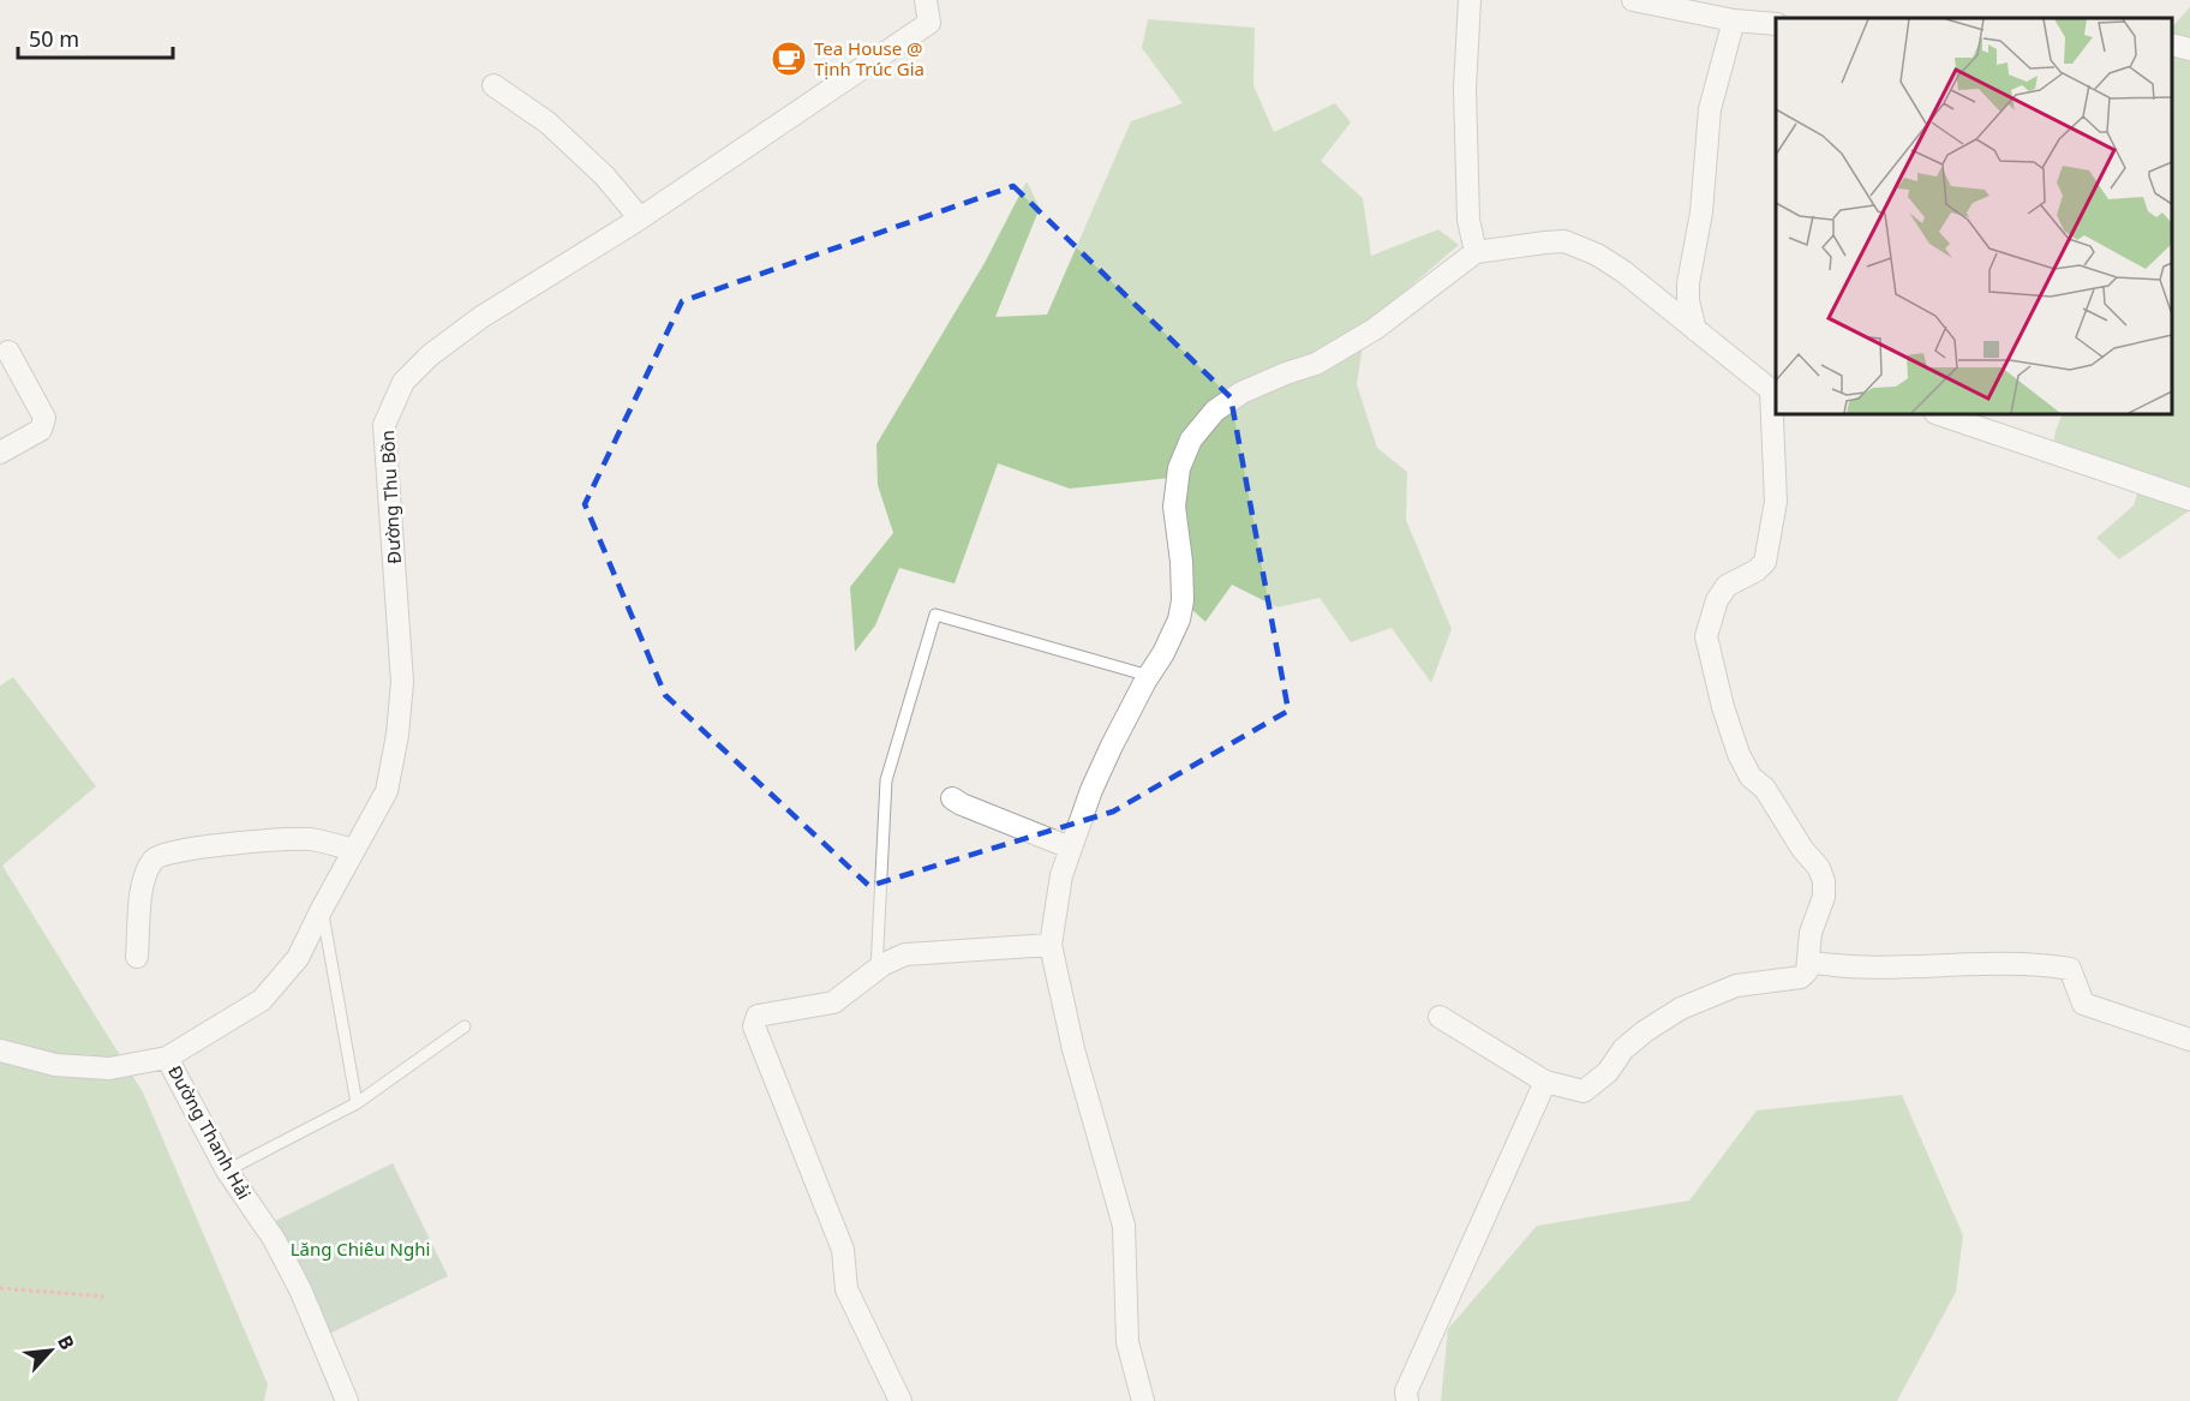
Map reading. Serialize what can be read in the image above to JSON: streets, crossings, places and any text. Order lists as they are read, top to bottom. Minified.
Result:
{"streets":{"street":["Đường Thu Bồn","Đường Thanh Hải"]},"crossings":[["Đường Thu Bồn","Đường Thanh Hải"]],"parks":["Lăng Chiêu Nghi"],"places":{"cafe":["Tea House @ Tịnh Trúc Gia"]},"scale_bar":"50 m","north":"top right"}
